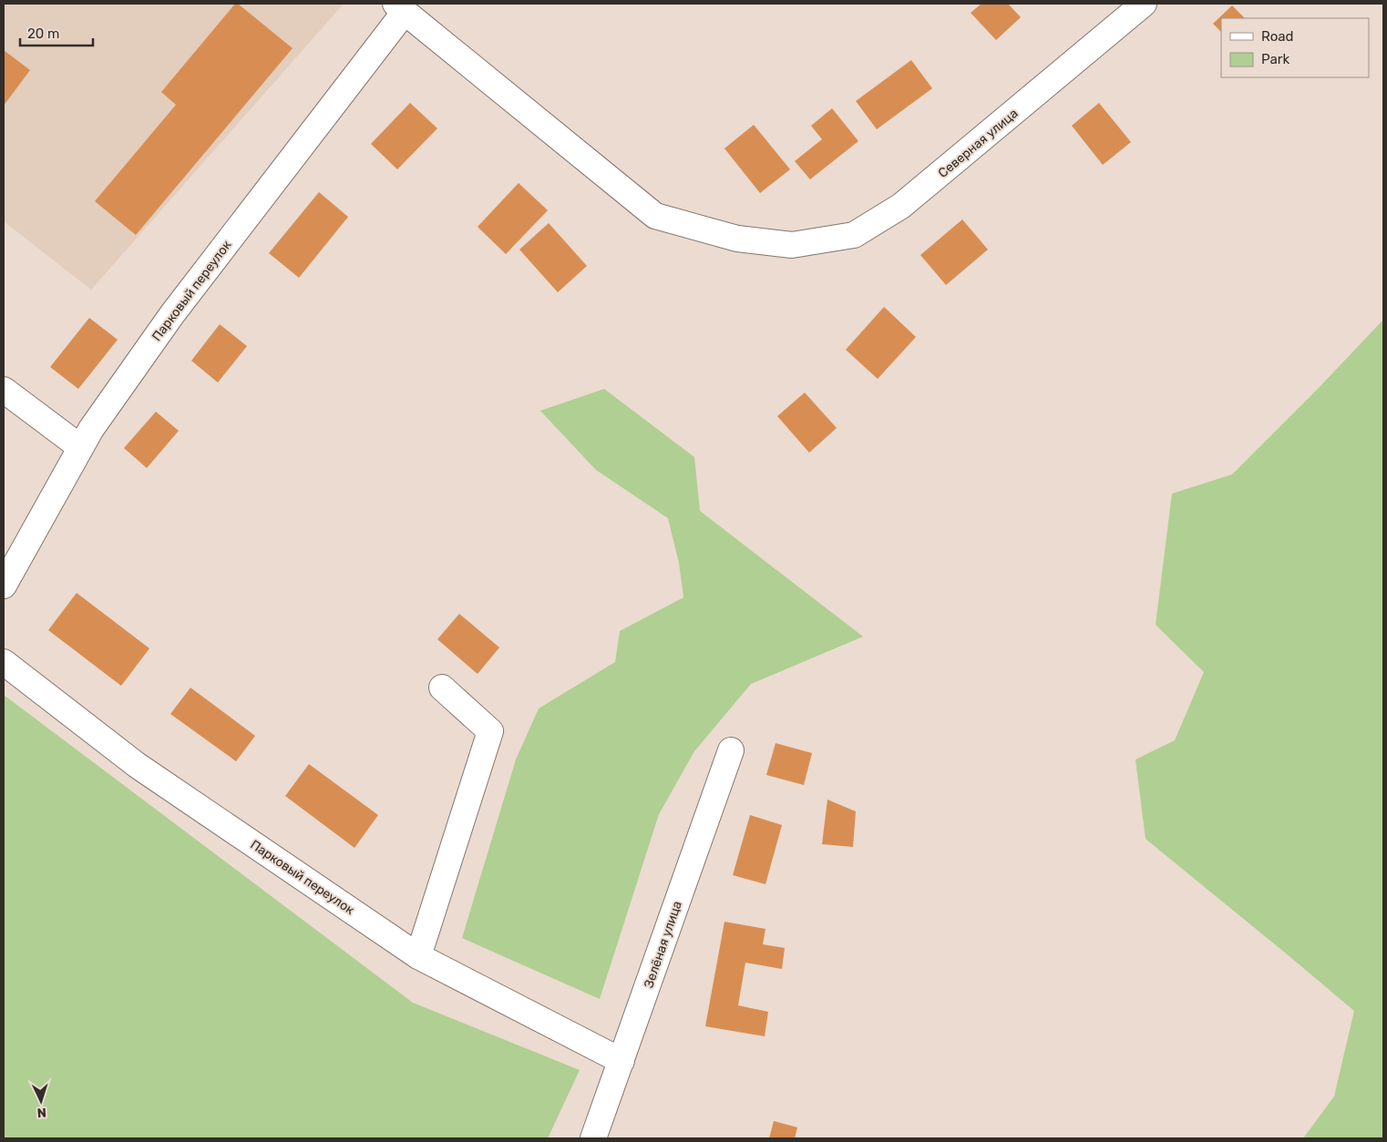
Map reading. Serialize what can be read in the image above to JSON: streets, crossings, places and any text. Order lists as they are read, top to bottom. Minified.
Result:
{"streets":{"street":["Северная улица","Парковый переулок","Зелёная улица"]},"crossings":[["Северная улица","Парковый переулок"],["Парковый переулок","Зелёная улица"]],"legend":["Road","Park"],"scale_bar":"20 m","north":"bottom"}
